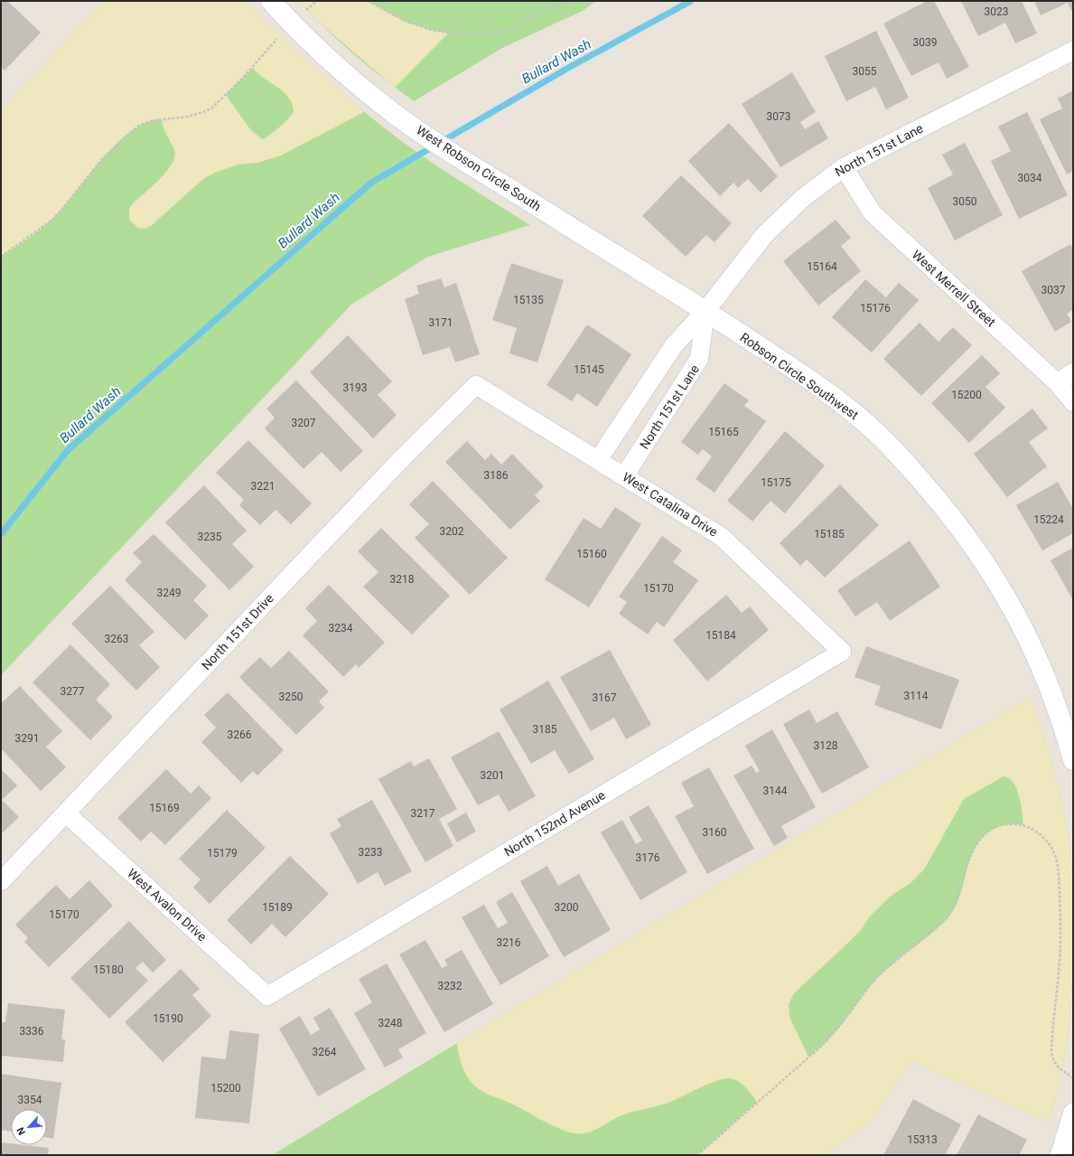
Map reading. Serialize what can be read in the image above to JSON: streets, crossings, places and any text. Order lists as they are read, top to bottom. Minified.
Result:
{"streets":{"street":["North 151st Lane","West Robson Circle South","West Merrell Street","Robson Circle Southwest","West Catalina Drive","North 151st Drive","North 152nd Avenue","West Avalon Drive"]},"crossings":[["North 151st Lane","West Robson Circle South"],["North 151st Lane","West Merrell Street"],["North 151st Lane","Robson Circle Southwest"],["North 151st Lane","West Catalina Drive"],["West Robson Circle South","Robson Circle Southwest"],["West Catalina Drive","North 151st Drive"],["West Catalina Drive","North 152nd Avenue"],["North 151st Drive","West Avalon Drive"],["North 152nd Avenue","West Avalon Drive"]],"water":["Bullard Wash"],"house_numbers":["3023","3039","3055","3073","3034","3050","15164","3037","15135","15176","3171","15145","3193","15200","3207","15165","3186","15175","3221","15224","3202","15185","3235","15160","3218","15170","3249","3234","15184","3263","3277","3114","3250","3167","3185","3266","3291","3128","3201","3144","15169","3217","3160","3233","15179","3176","15189","3200","15170","3216","15180","3232","15190","3248","3336","3264","15200","3354","15313"],"north":"bottom left"}
